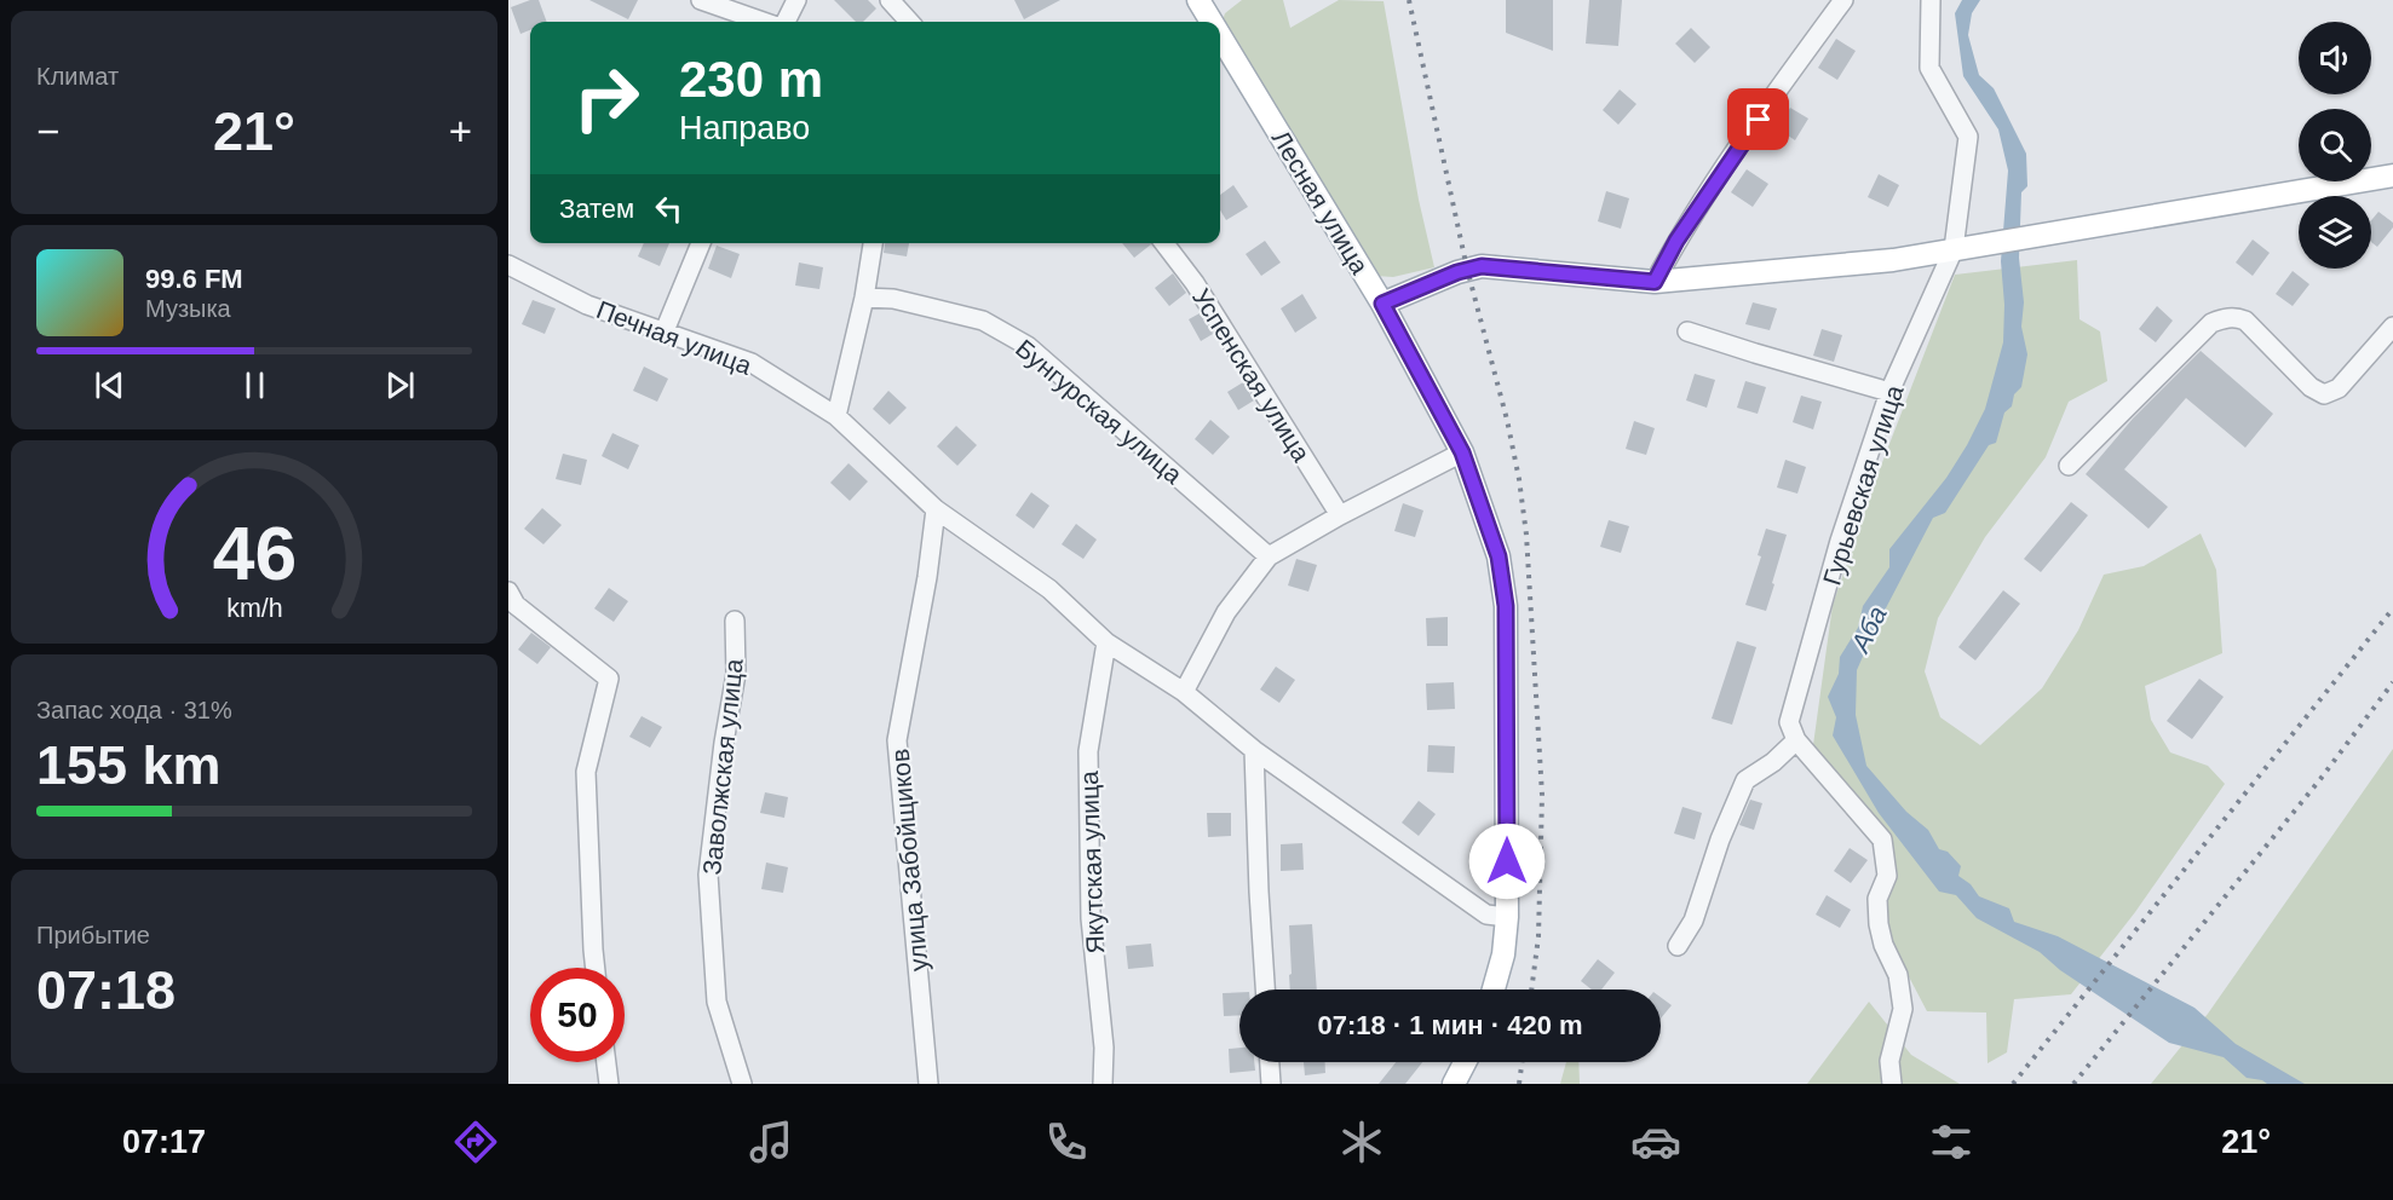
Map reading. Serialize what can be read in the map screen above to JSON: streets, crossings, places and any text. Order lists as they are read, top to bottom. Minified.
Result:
{"streets":{"main road":["Лесная улица"],"street":["Печная улица","Успенская улица","Бунгурская улица","Гурьевская улица","Заволжская улица","улица Забойщиков","Якутская улица"]},"water":["Аба"],"page":{"tile":["Климат",["Запас хода · 31%","155 km"],["Прибытие","07:18"]],"turn":["230 m","Направо"],"heat":["−","21°","+"],"then":"Затем","song":["99.6 FM","Музыка"],"limit":"50","trip":"07:18 · 1 мин · 420 m","tabs":["07:17","21°"],"gauge":["46","km/h"]}}
